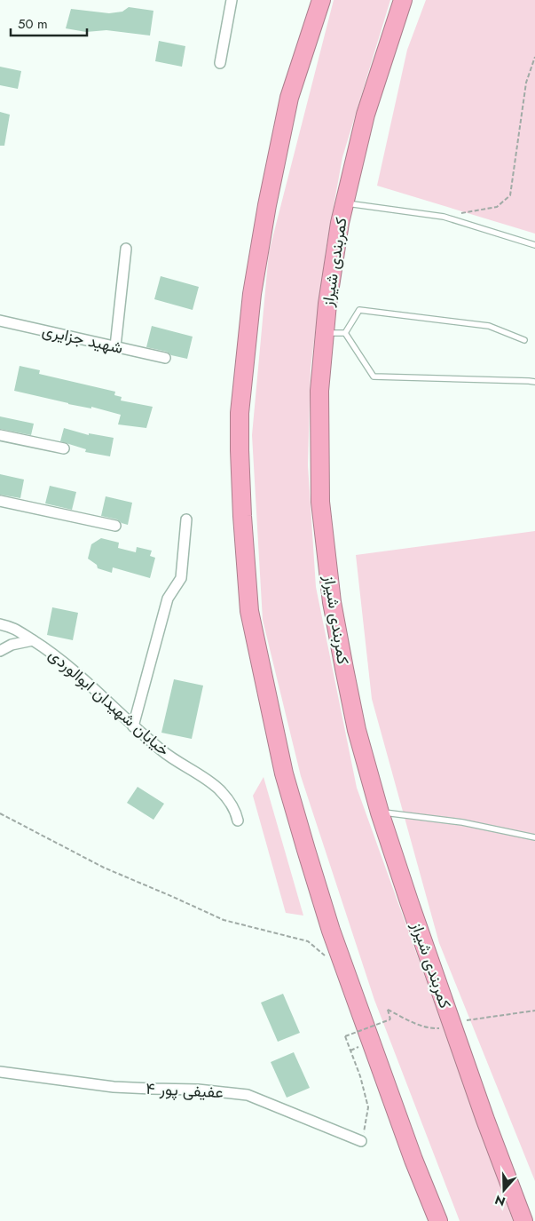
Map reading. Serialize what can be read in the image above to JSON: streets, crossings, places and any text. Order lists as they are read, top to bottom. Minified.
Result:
{"streets":{"highway":["کمربندی شیراز"],"street":["شهید جزایری","خیابان شهیدان ابوالوردی","عفیفی پور ۴"]},"scale_bar":"50 m","north":"bottom"}
